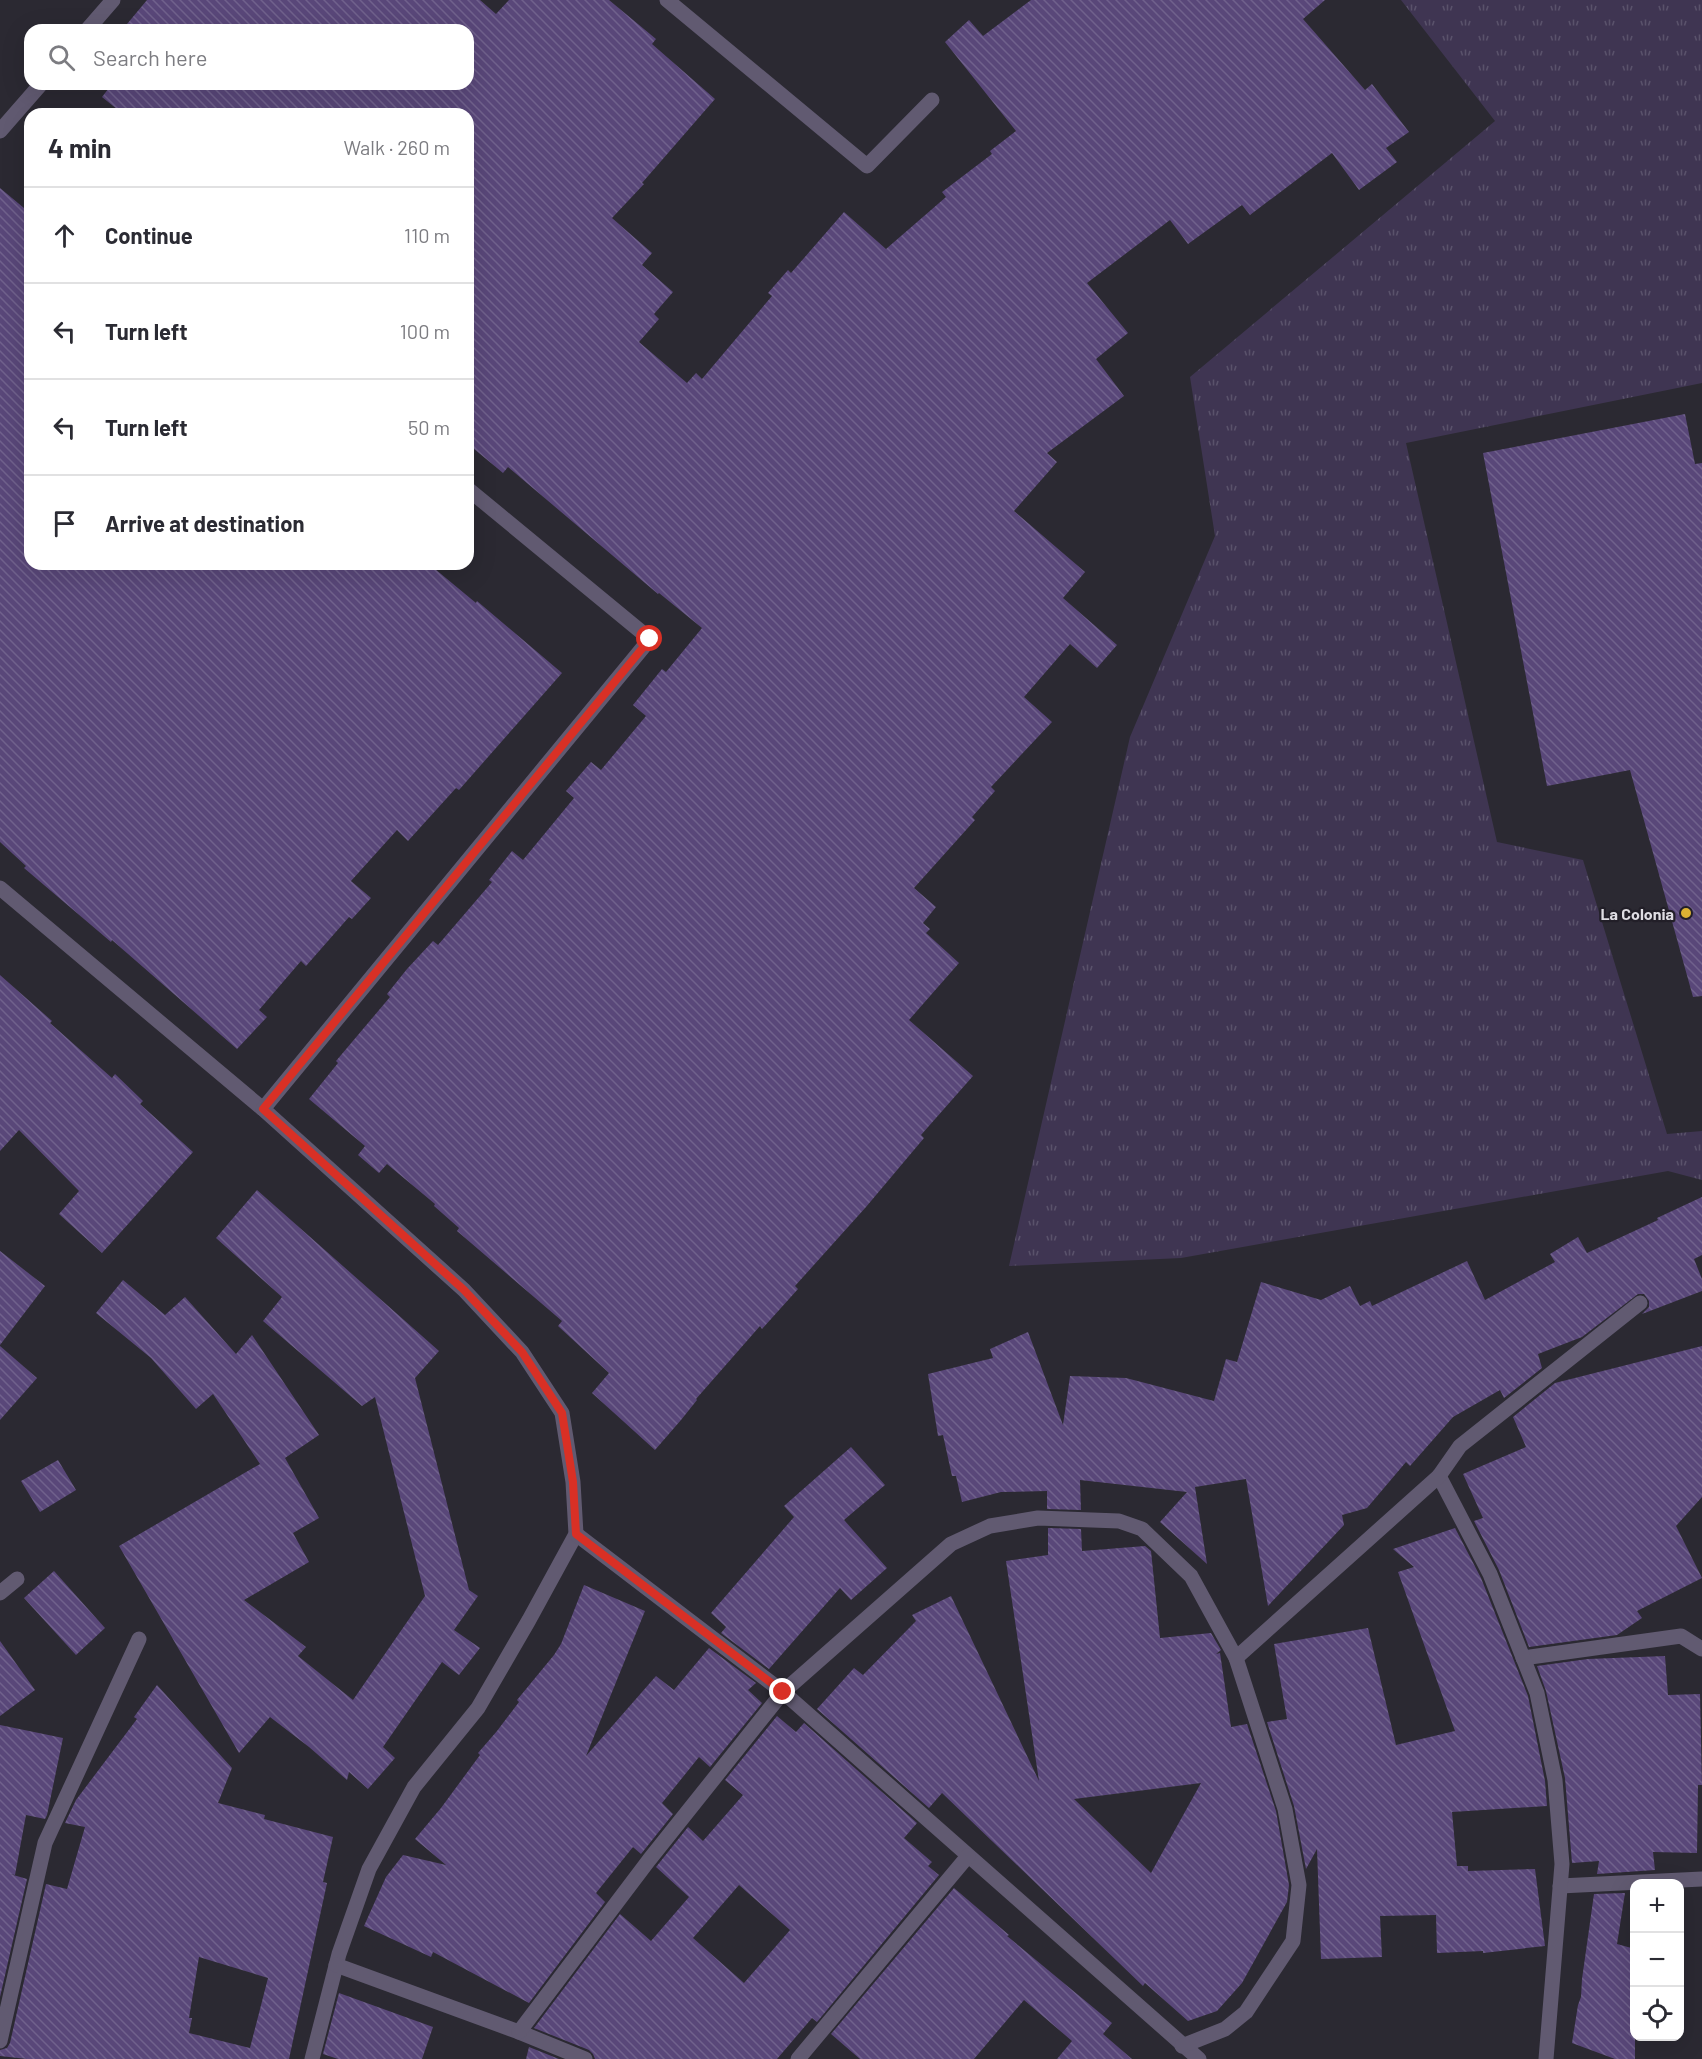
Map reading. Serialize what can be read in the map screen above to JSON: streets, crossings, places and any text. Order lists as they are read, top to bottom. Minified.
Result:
{"places":["La Colonia"],"page":{"search":"Search here","heading":["4 min","Walk · 260 m"],"list":[["Continue","110 m"],["Turn left","100 m"],["Turn left","50 m"],"Arrive at destination"],"map_buttons":["+","−"]}}
